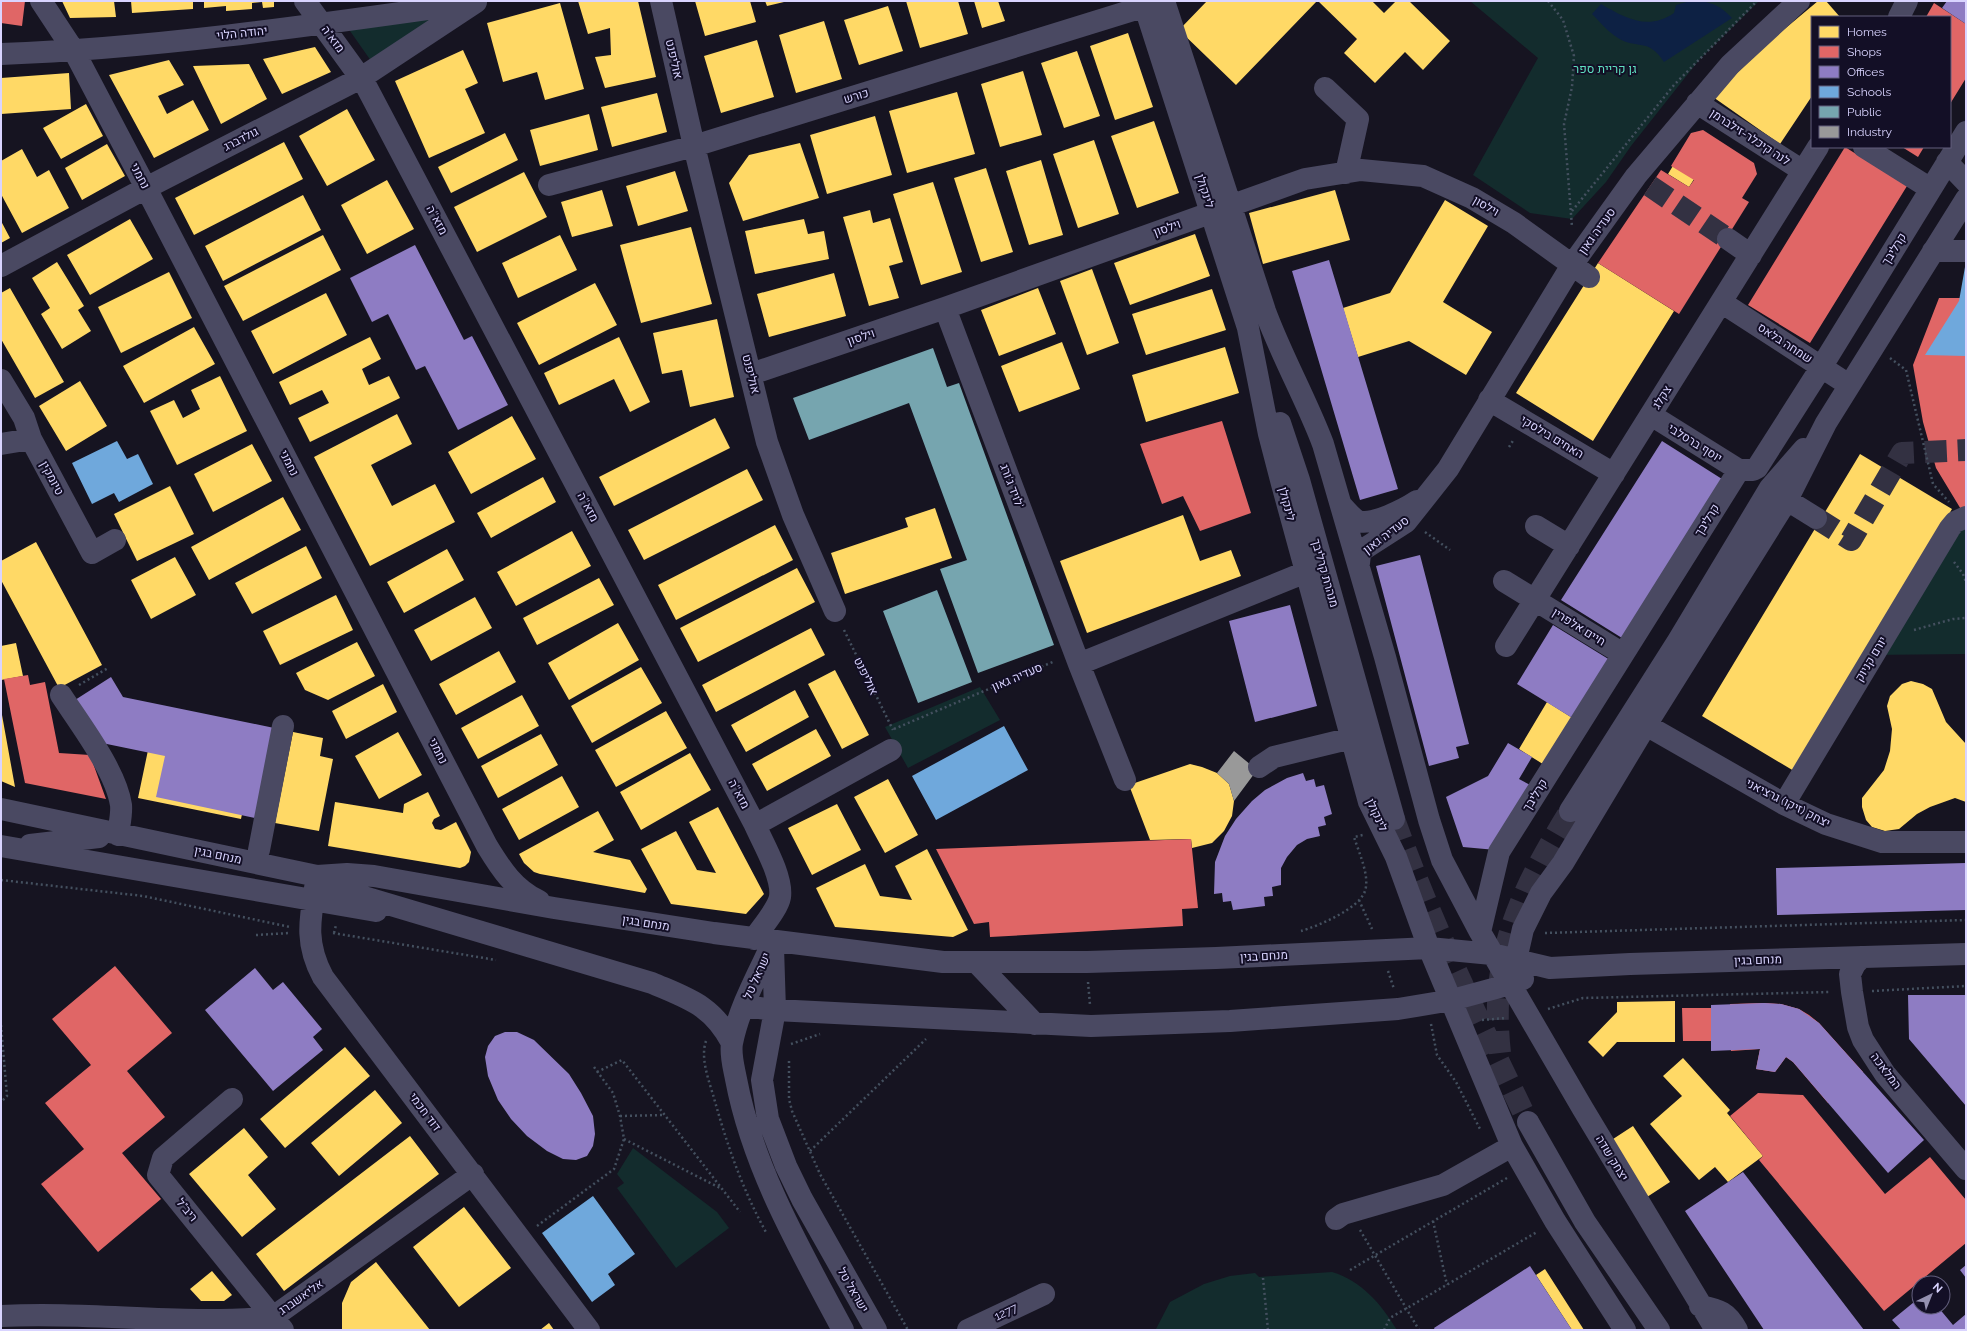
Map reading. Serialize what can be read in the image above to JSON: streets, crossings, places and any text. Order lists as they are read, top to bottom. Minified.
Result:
{"streets":{"street":["יהודה הלוי","מזא\"ה","אוליפנט","כורש","לנה קיכלר-זילברמן","גולדברג","נחמני","לינקולן","וילסון","מזא''ה","סעדיה גאון","קרליבך","שמחה בלאס","צקלג","האחים בילסקי","יוסף ברסלבי","טיומקין","לויד ג'ורג'","מנהרת קרליבך","חיים אלפרין","יורם קניוק","יצחק (זיקו) גרציאני","מנחם בגין","ישראל טל","המלאכה","דוד חכמי","יצחק שדה","ריב\"ל","אליאשברג","1277"]},"crossings":[["יהודה הלוי","מזא\"ה"],["יהודה הלוי","גולדברג"],["יהודה הלוי","נחמני"],["מזא\"ה","גולדברג"],["מזא\"ה","מזא''ה"],["אוליפנט","כורש"],["אוליפנט","וילסון"],["אוליפנט","סעדיה גאון"],["כורש","לינקולן"],["לנה קיכלר-זילברמן","סעדיה גאון"],["לנה קיכלר-זילברמן","צקלג"],["גולדברג","נחמני"],["גולדברג","מזא''ה"],["נחמני","מנחם בגין"],["לינקולן","וילסון"],["לינקולן","סעדיה גאון"],["לינקולן","קרליבך"],["לינקולן","מנהרת קרליבך"],["לינקולן","מנחם בגין"],["לינקולן","יצחק שדה"],["וילסון","סעדיה גאון"],["וילסון","לויד ג'ורג'"],["מזא''ה","מנחם בגין"],["מזא''ה","ישראל טל"],["סעדיה גאון","האחים בילסקי"],["סעדיה גאון","לויד ג'ורג'"],["קרליבך","שמחה בלאס"],["קרליבך","יוסף ברסלבי"],["קרליבך","חיים אלפרין"],["שמחה בלאס","צקלג"],["צקלג","האחים בילסקי"],["צקלג","יוסף ברסלבי"],["צקלג","חיים אלפרין"],["יורם קניוק","יצחק (זיקו) גרציאני"],["מנחם בגין","ישראל טל"],["מנחם בגין","המלאכה"],["מנחם בגין","דוד חכמי"],["מנחם בגין","יצחק שדה"],["דוד חכמי","אליאשברג"],["ריב\"ל","אליאשברג"]],"parks":["גן קריית ספר"],"legend":["Homes","Shops","Offices","Schools","Public","Industry"],"north":"top right"}
